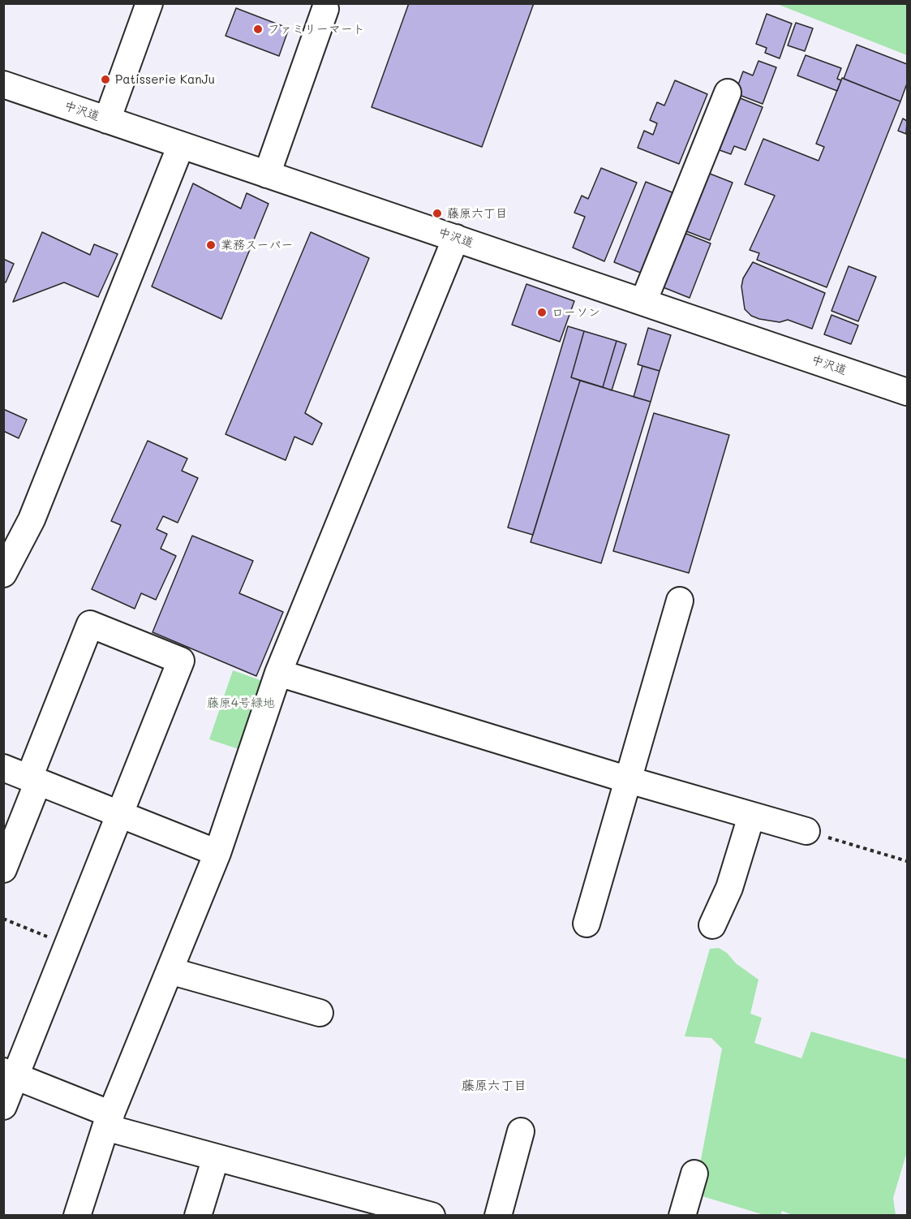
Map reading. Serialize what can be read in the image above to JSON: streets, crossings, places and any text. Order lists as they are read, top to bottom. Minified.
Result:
{"streets":{"street":["中沢道"]},"districts":["藤原六丁目"],"parks":["藤原4号緑地"],"places":["ファミリーマート","Patisserie KanJu","藤原六丁目","業務スーパー","ローソン"]}
